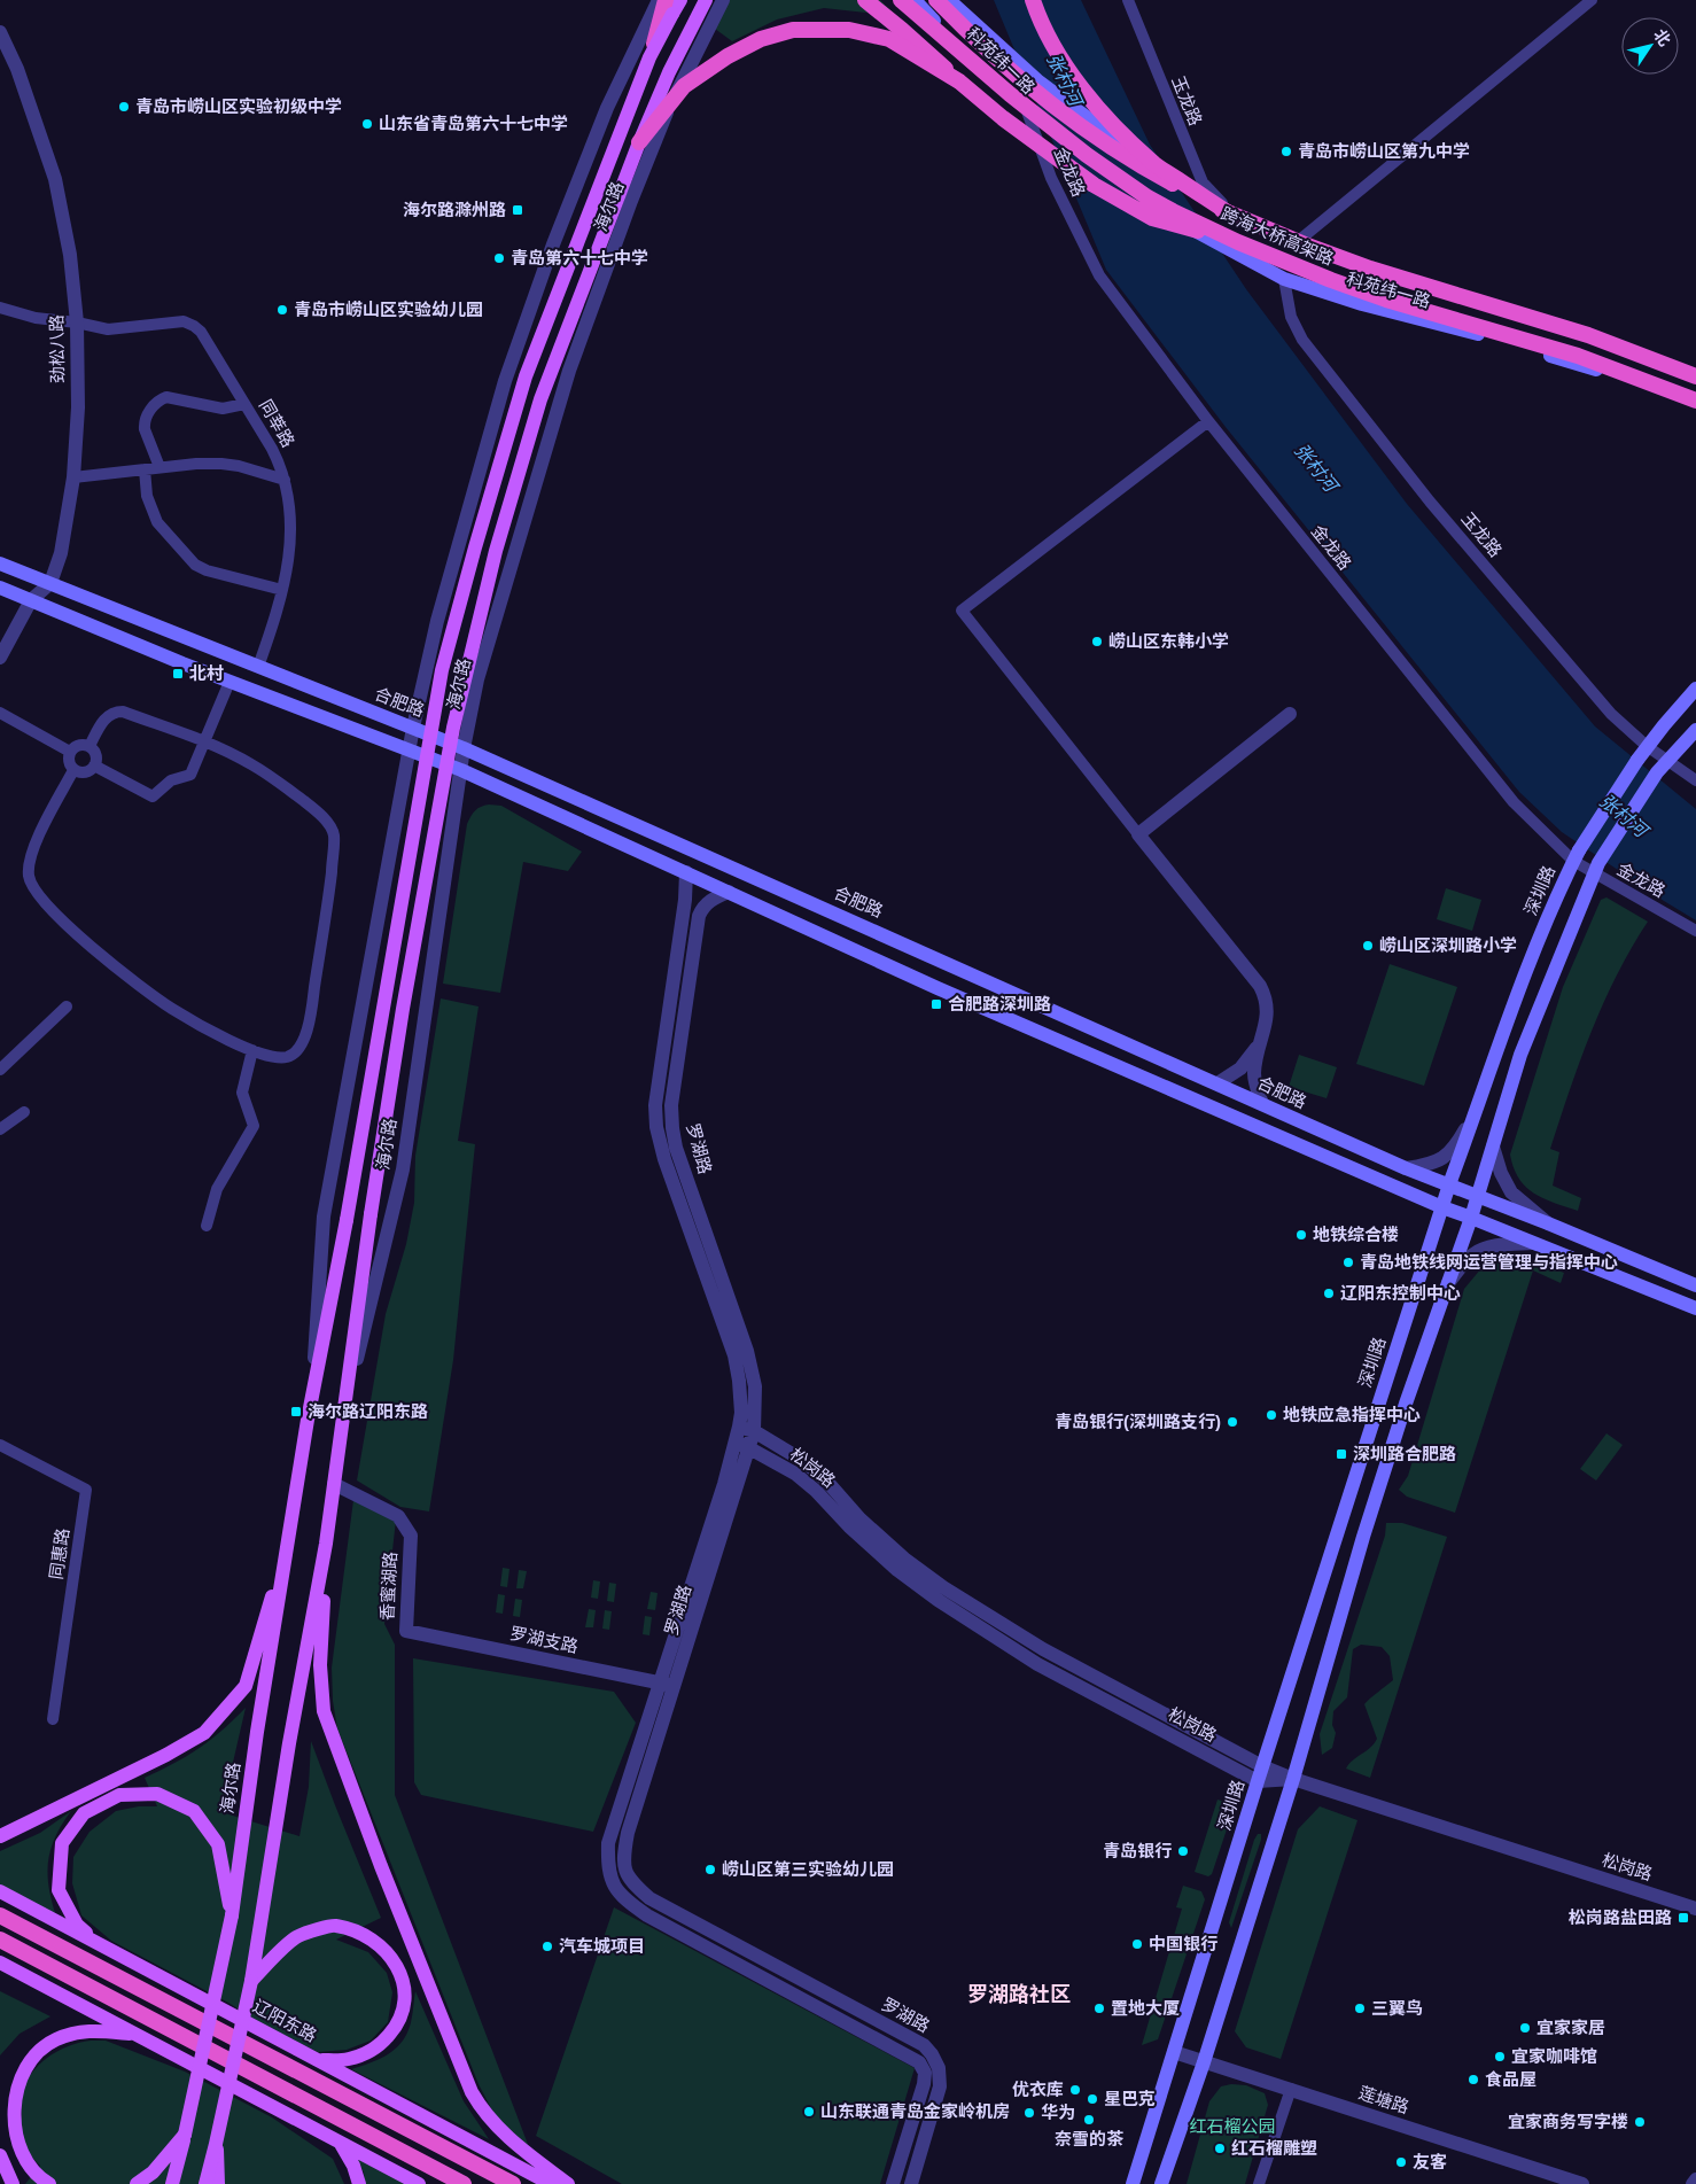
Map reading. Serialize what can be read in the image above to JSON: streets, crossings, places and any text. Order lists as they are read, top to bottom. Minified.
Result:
{"streets":{"highway":["跨海大桥高架路"],"main road":["科苑纬一路","海尔路","合肥路","深圳路","辽阳东路"],"street":["玉龙路","金龙路","劲松八路","同莘路","罗湖路","松岗路","同惠路","香蜜湖路","罗湖支路","莲塘路"]},"crossings":[["科苑纬一路","玉龙路"],["科苑纬一路","金龙路"],["科苑纬一路","跨海大桥高架路"],["玉龙路","跨海大桥高架路"],["玉龙路","深圳路"],["金龙路","深圳路"],["海尔路","合肥路"],["海尔路","香蜜湖路"],["劲松八路","同莘路"],["劲松八路","合肥路"],["同莘路","合肥路"],["合肥路","深圳路"],["深圳路","松岗路"],["深圳路","莲塘路"],["罗湖路","松岗路"],["罗湖路","罗湖支路"],["香蜜湖路","罗湖支路"]],"districts":["罗湖路社区"],"water":["张村河"],"parks":["红石榴公园"],"places":{"other":["青岛市崂山区实验初级中学","山东省青岛第六十七中学","青岛市崂山区第九中学","青岛第六十七中学","青岛市崂山区实验幼儿园","崂山区东韩小学","崂山区深圳路小学","地铁综合楼","青岛地铁线网运营管理与指挥中心","辽阳东控制中心","地铁应急指挥中心","青岛银行(深圳路支行)","青岛银行","崂山区第三实验幼儿园","中国银行","汽车城项目","置地大厦","三翼鸟","宜家家居","宜家咖啡馆","食品屋","优衣库","星巴克","山东联通青岛金家岭机房","华为","奈雪的茶","宜家商务写字楼","红石榴雕塑","友客"],"transit":["海尔路滁州路","北村","合肥路深圳路","海尔路辽阳东路","深圳路合肥路","松岗路盐田路"]},"north":"top right"}
